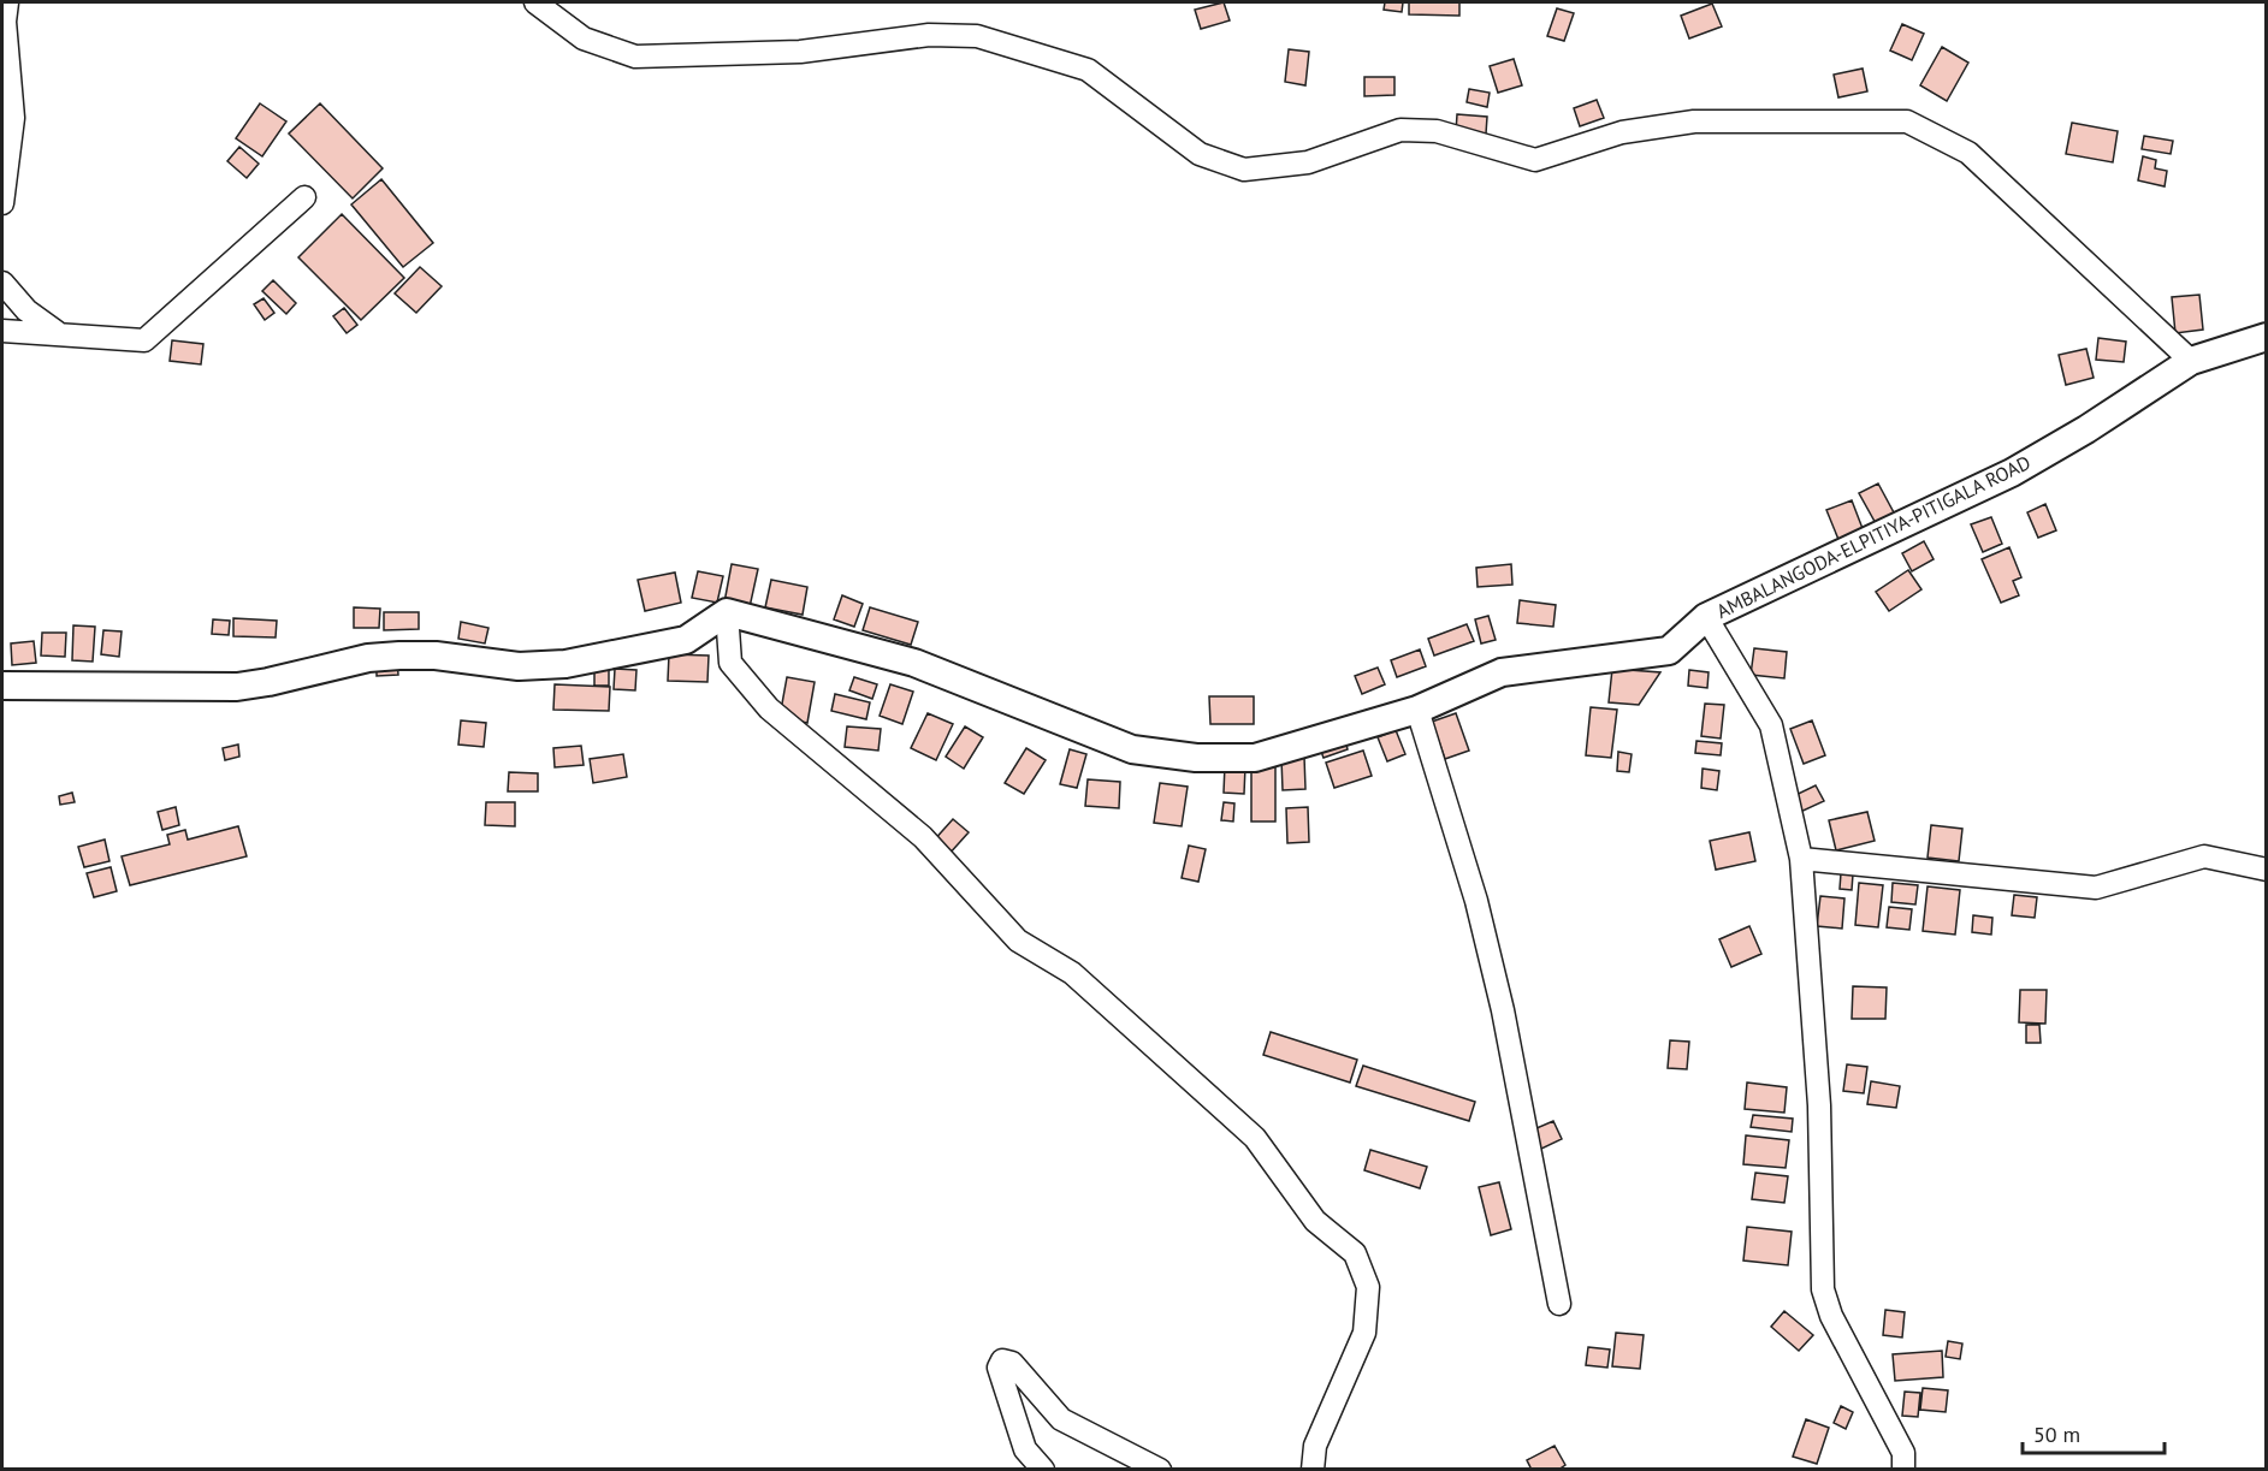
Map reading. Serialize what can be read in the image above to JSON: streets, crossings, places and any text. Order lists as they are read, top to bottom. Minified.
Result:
{"streets":{"main road":["AMBALANGODA-ELPITIYA-PITIGALA ROAD"]},"scale_bar":"50 m"}
